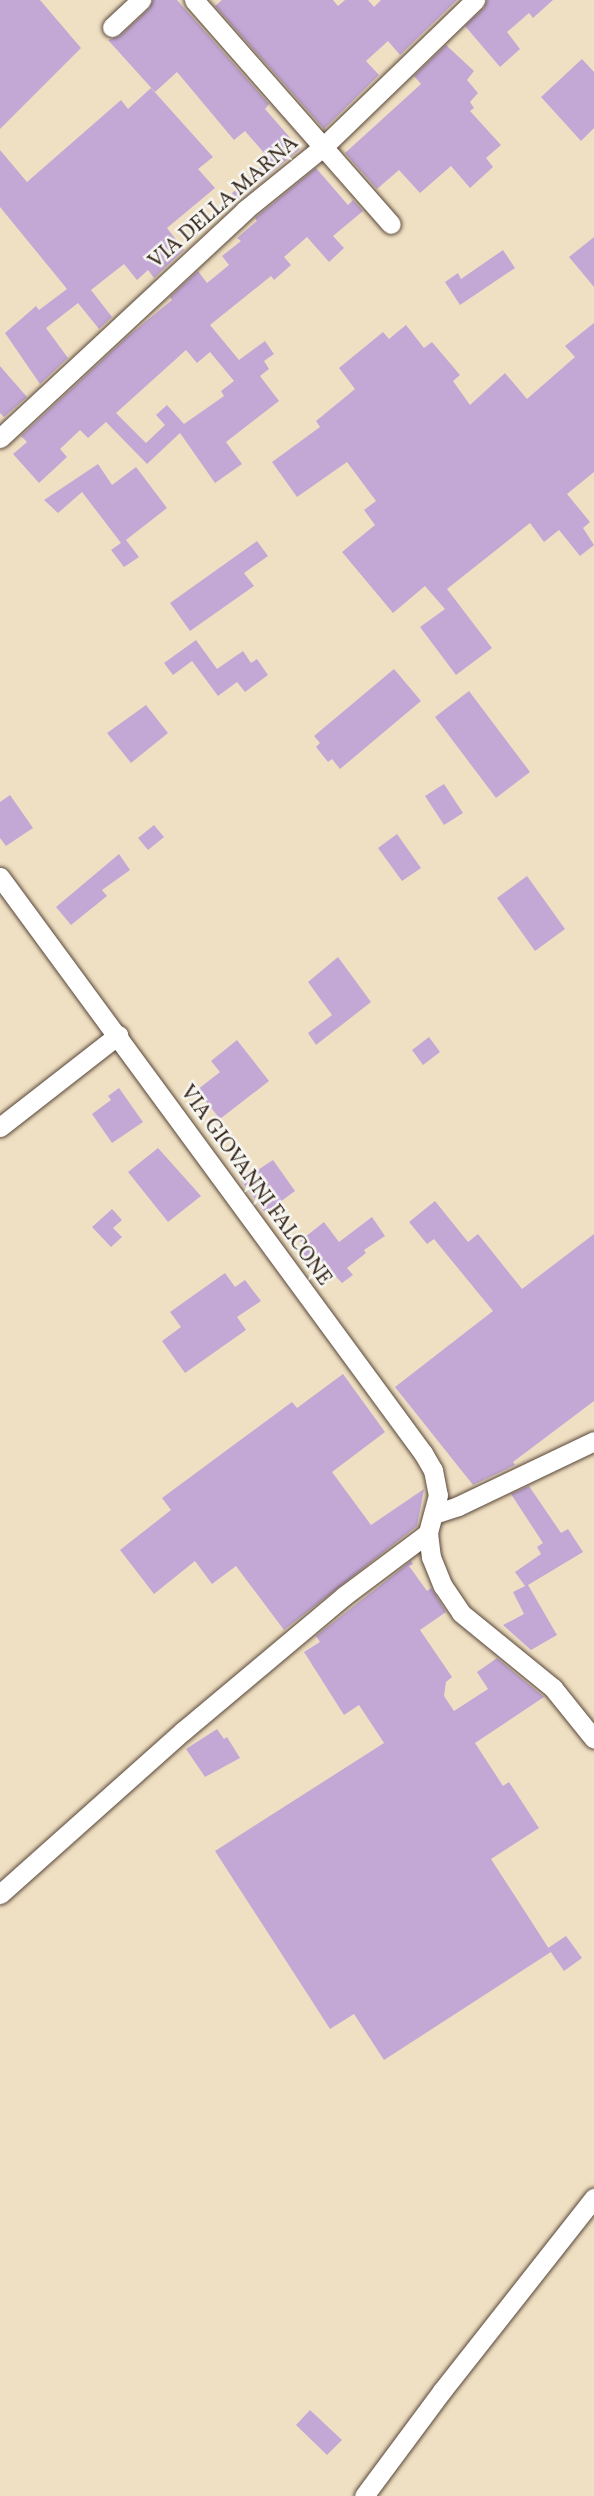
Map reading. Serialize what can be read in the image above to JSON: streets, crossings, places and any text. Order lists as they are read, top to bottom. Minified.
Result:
{"streets":{"street":["VIA DELLA MARNA","VIA GIOVANNI FALCONE"]}}
